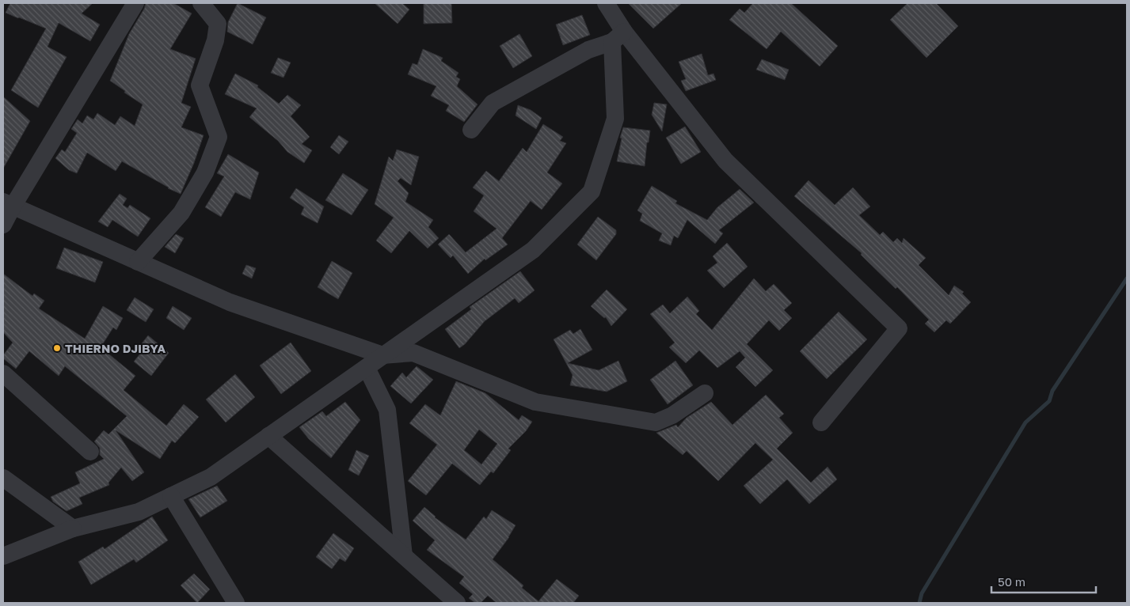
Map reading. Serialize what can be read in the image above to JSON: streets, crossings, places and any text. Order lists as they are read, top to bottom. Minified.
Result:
{"places":["THIERNO DJIBYA"],"scale_bar":"50 m"}
